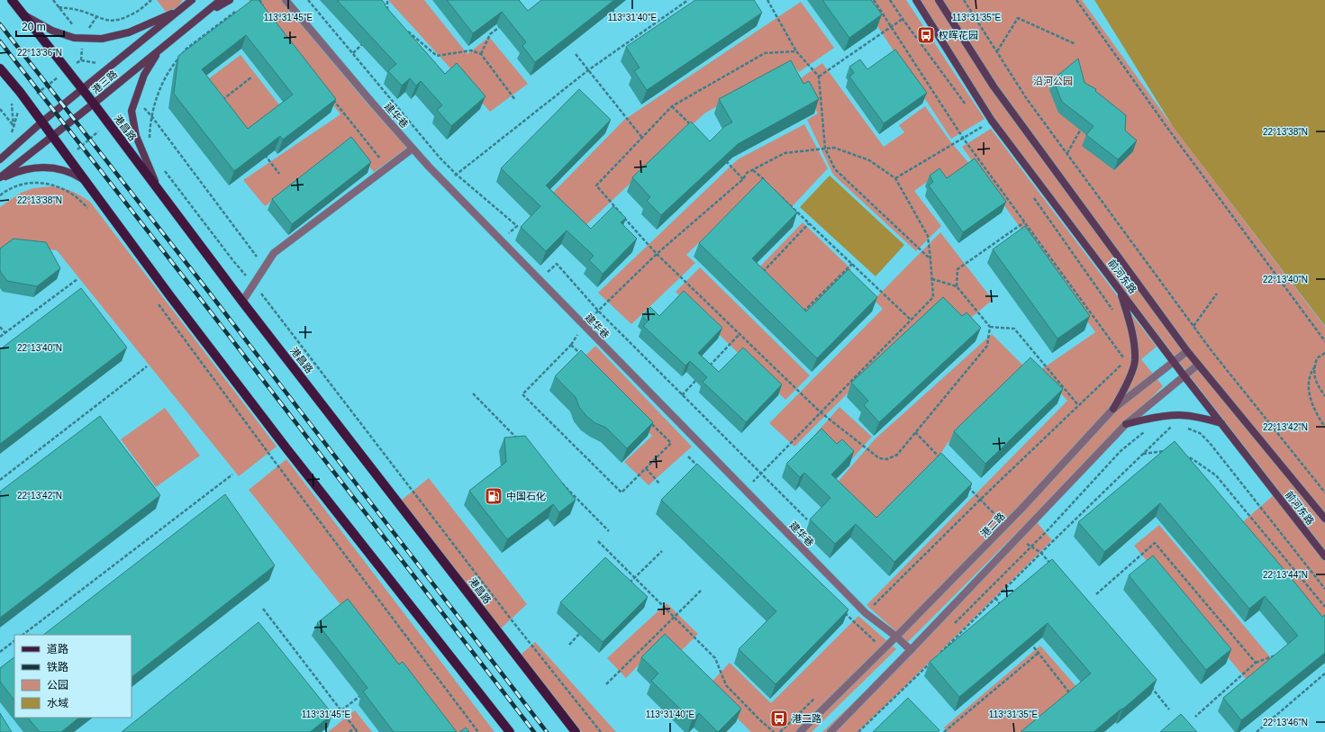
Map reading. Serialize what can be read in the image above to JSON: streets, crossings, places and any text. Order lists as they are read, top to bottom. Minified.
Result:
{"streets":{"main road":["港三路","港昌路","前河东路"],"street":["建华巷","港二路"]},"crossings":[["港三路","港昌路"],["建华巷","港二路"],["前河东路","港二路"]],"parks":["沿河公园"],"places":{"bus stop":["权晖花园","港二路"],"fuel station":["中国石化"]},"legend":["道路","铁路","公园","水域"],"scale_bar":"20 m","coordinates":["113°31'45\"E","113°31'40\"E","113°31'35\"E","22°13'36\"N","22°13'38\"N","22°13'40\"N","22°13'42\"N","22°13'44\"N","22°13'46\"N"]}
